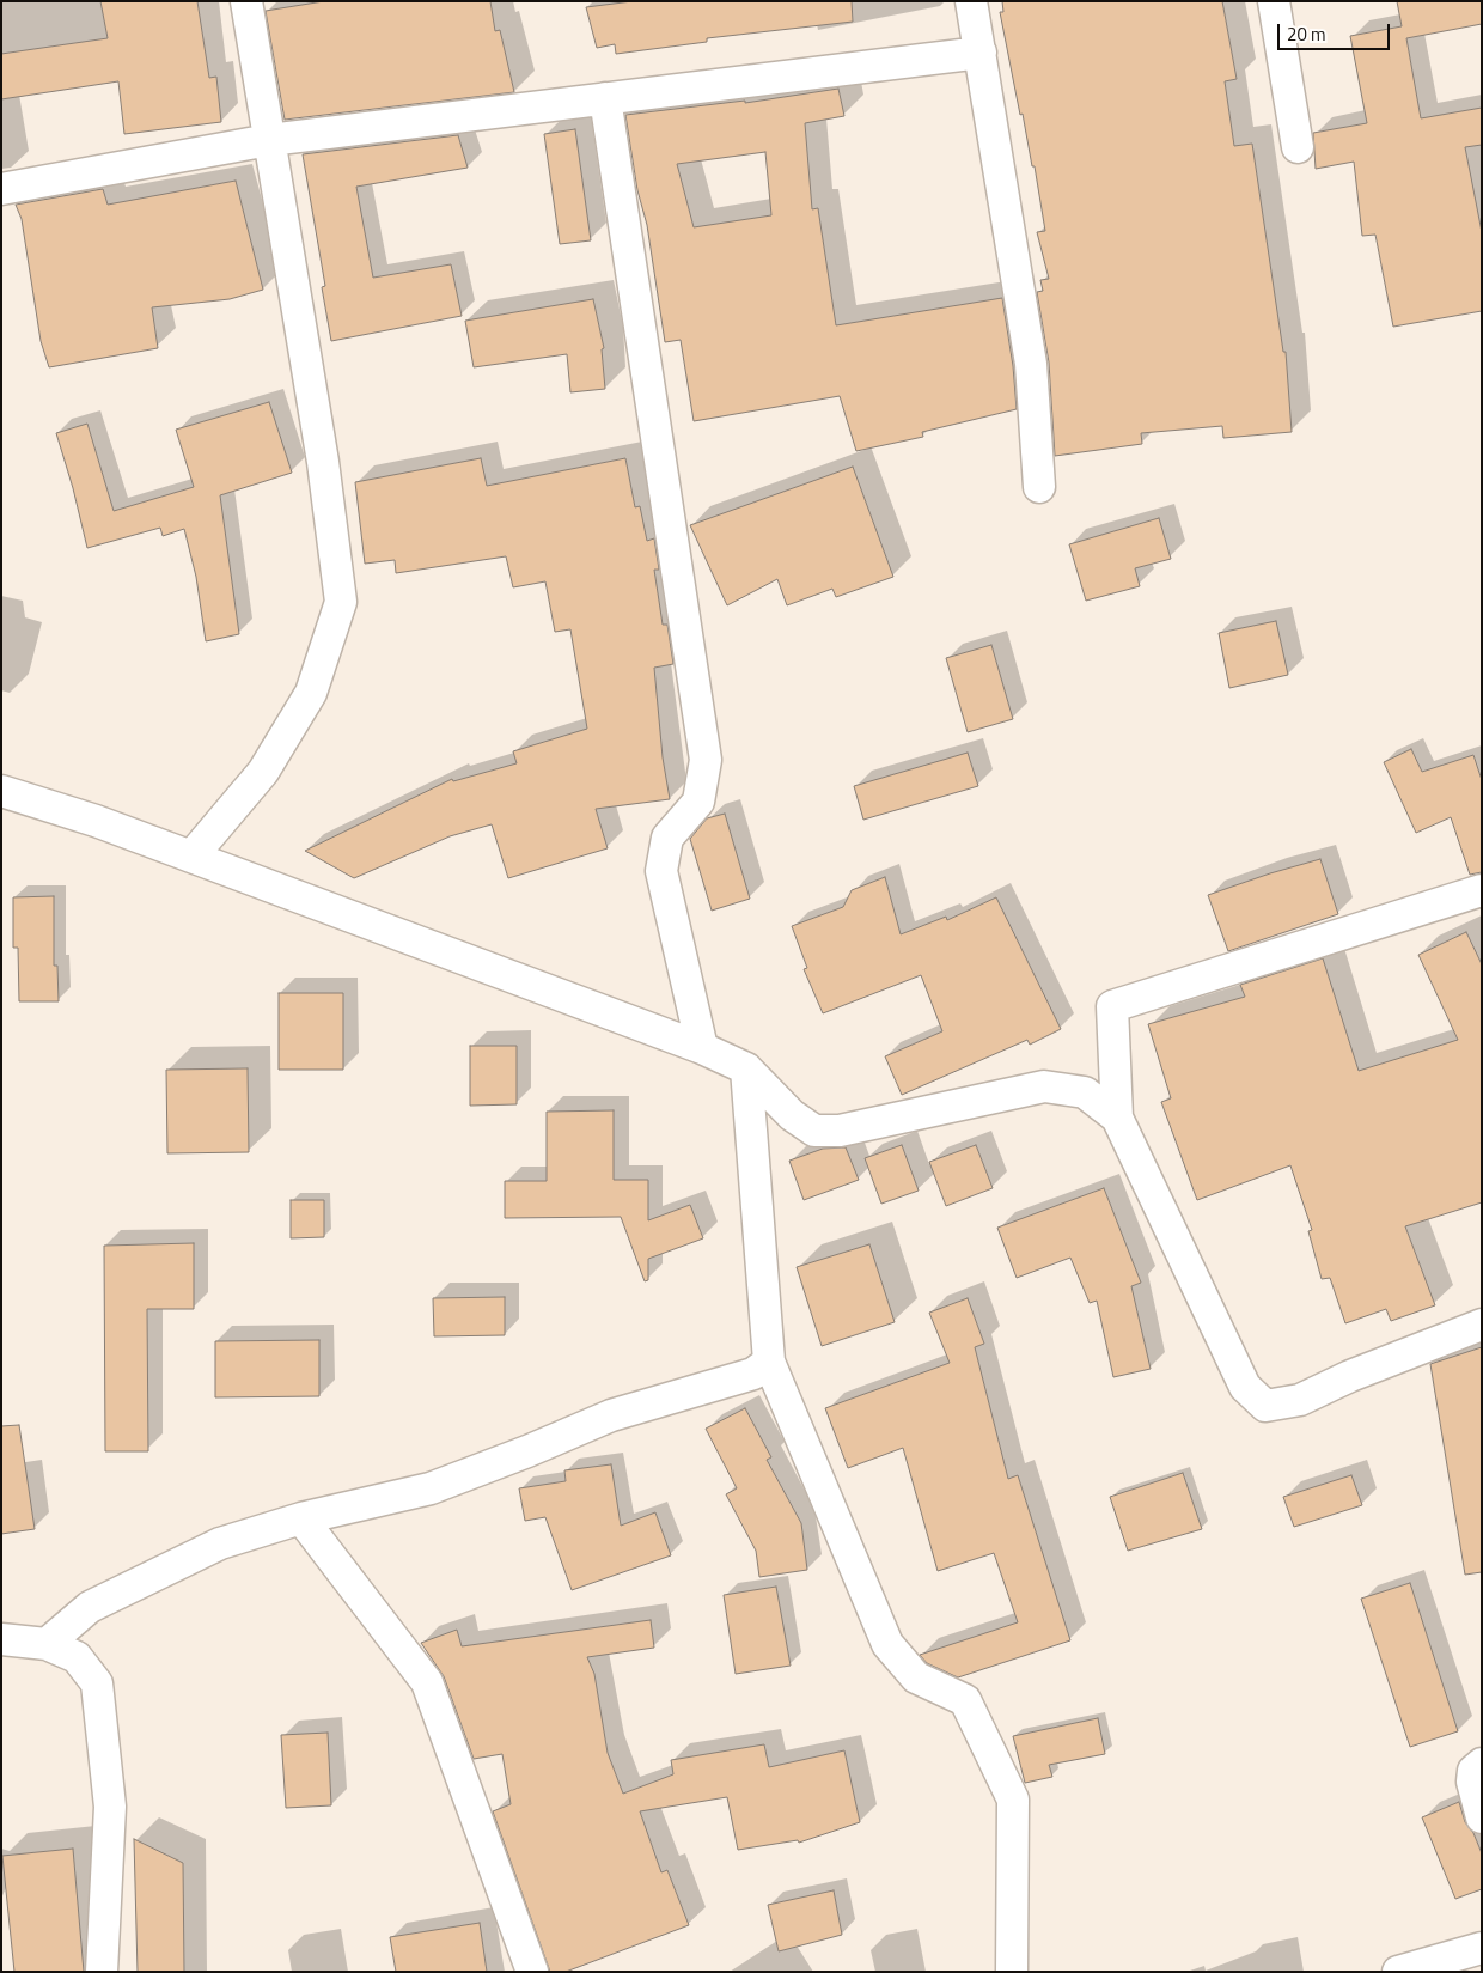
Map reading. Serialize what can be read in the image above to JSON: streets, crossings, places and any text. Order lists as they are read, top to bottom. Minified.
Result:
{"scale_bar":"20 m"}
